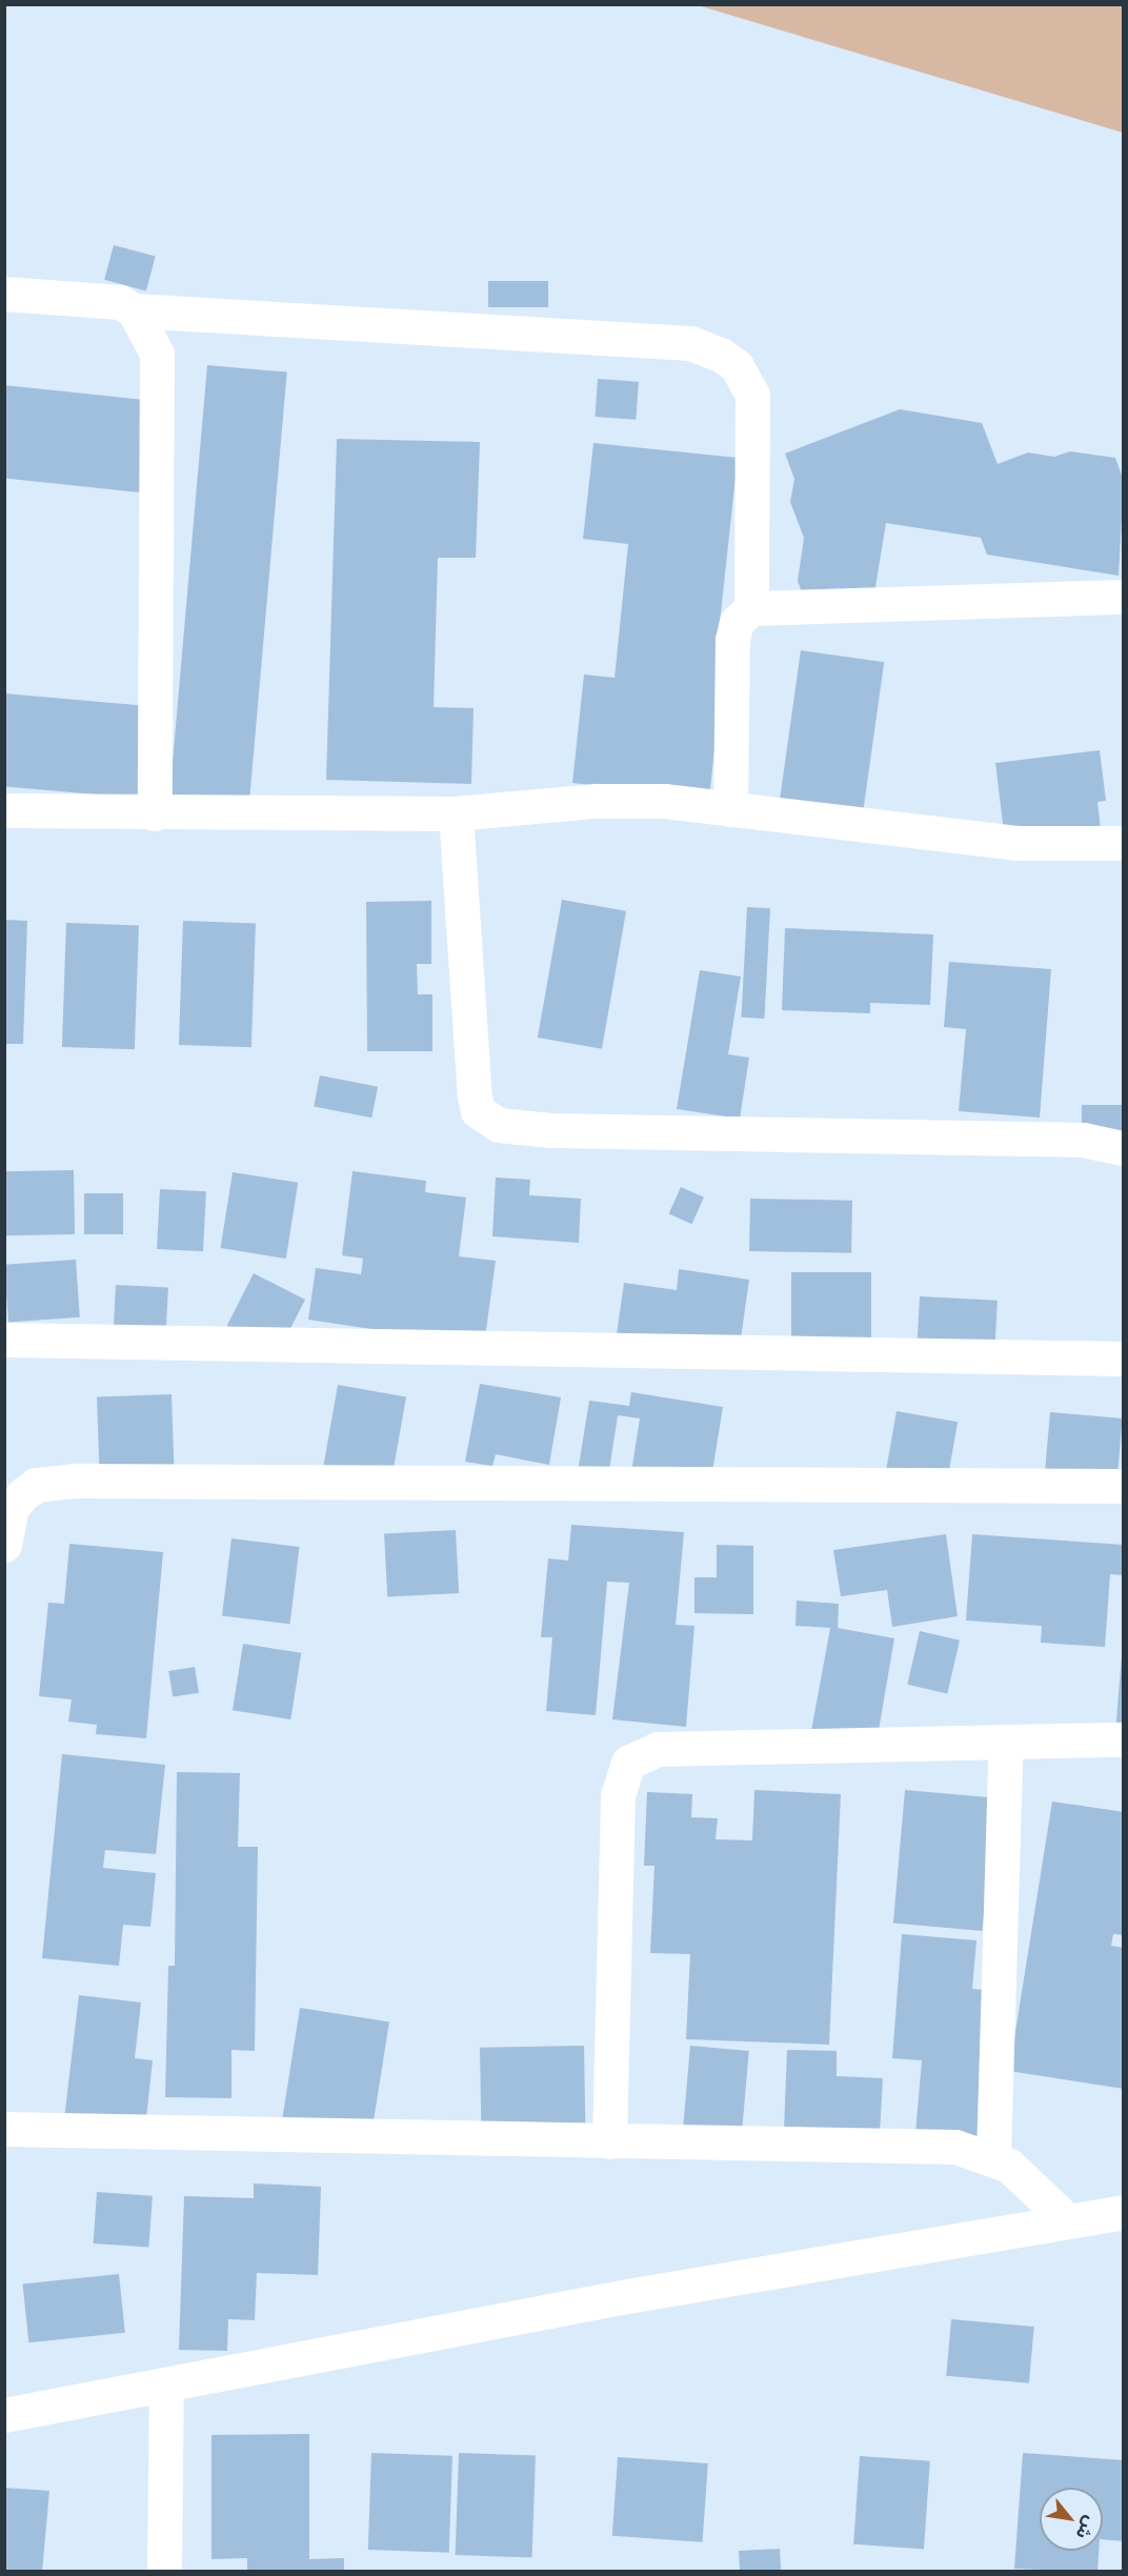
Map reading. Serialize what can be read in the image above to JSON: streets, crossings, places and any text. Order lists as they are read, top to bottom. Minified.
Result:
{"north":"bottom right"}
